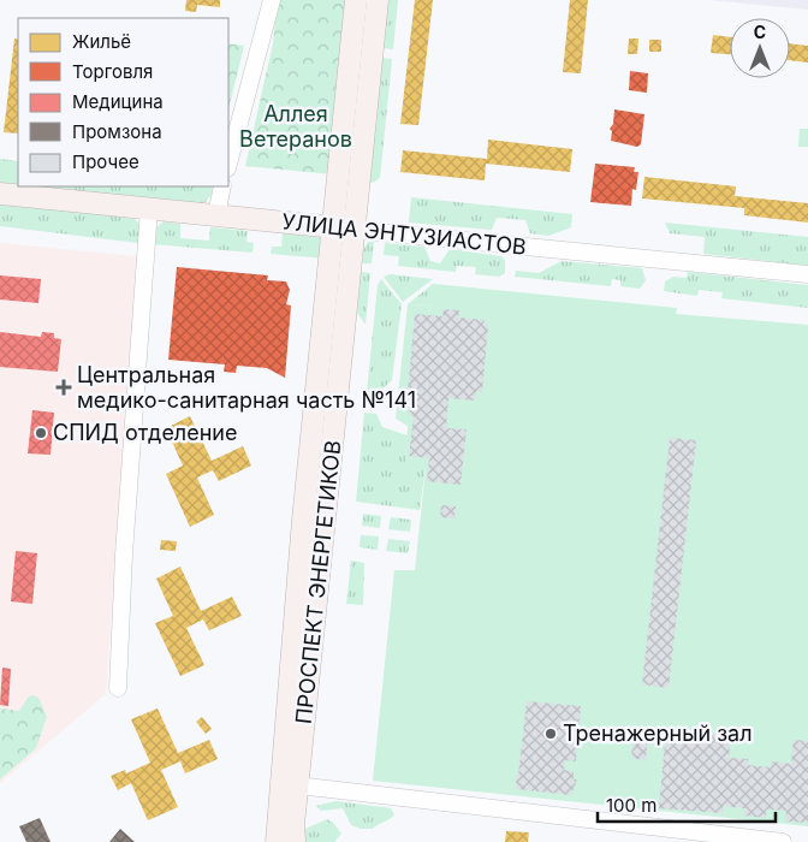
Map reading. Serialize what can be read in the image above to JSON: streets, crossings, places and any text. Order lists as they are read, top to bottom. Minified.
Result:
{"streets":{"main road":["УЛИЦА ЭНТУЗИАСТОВ","ПРОСПЕКТ ЭНЕРГЕТИКОВ"]},"crossings":[["УЛИЦА ЭНТУЗИАСТОВ","ПРОСПЕКТ ЭНЕРГЕТИКОВ"]],"parks":["Аллея Ветеранов"],"places":{"health":["Центральная медико-санитарная часть №141"],"other":["СПИД отделение","Тренажерный зал"]},"legend":["Жильё","Торговля","Медицина","Промзона","Прочее"],"scale_bar":"100 m","north":"top"}
